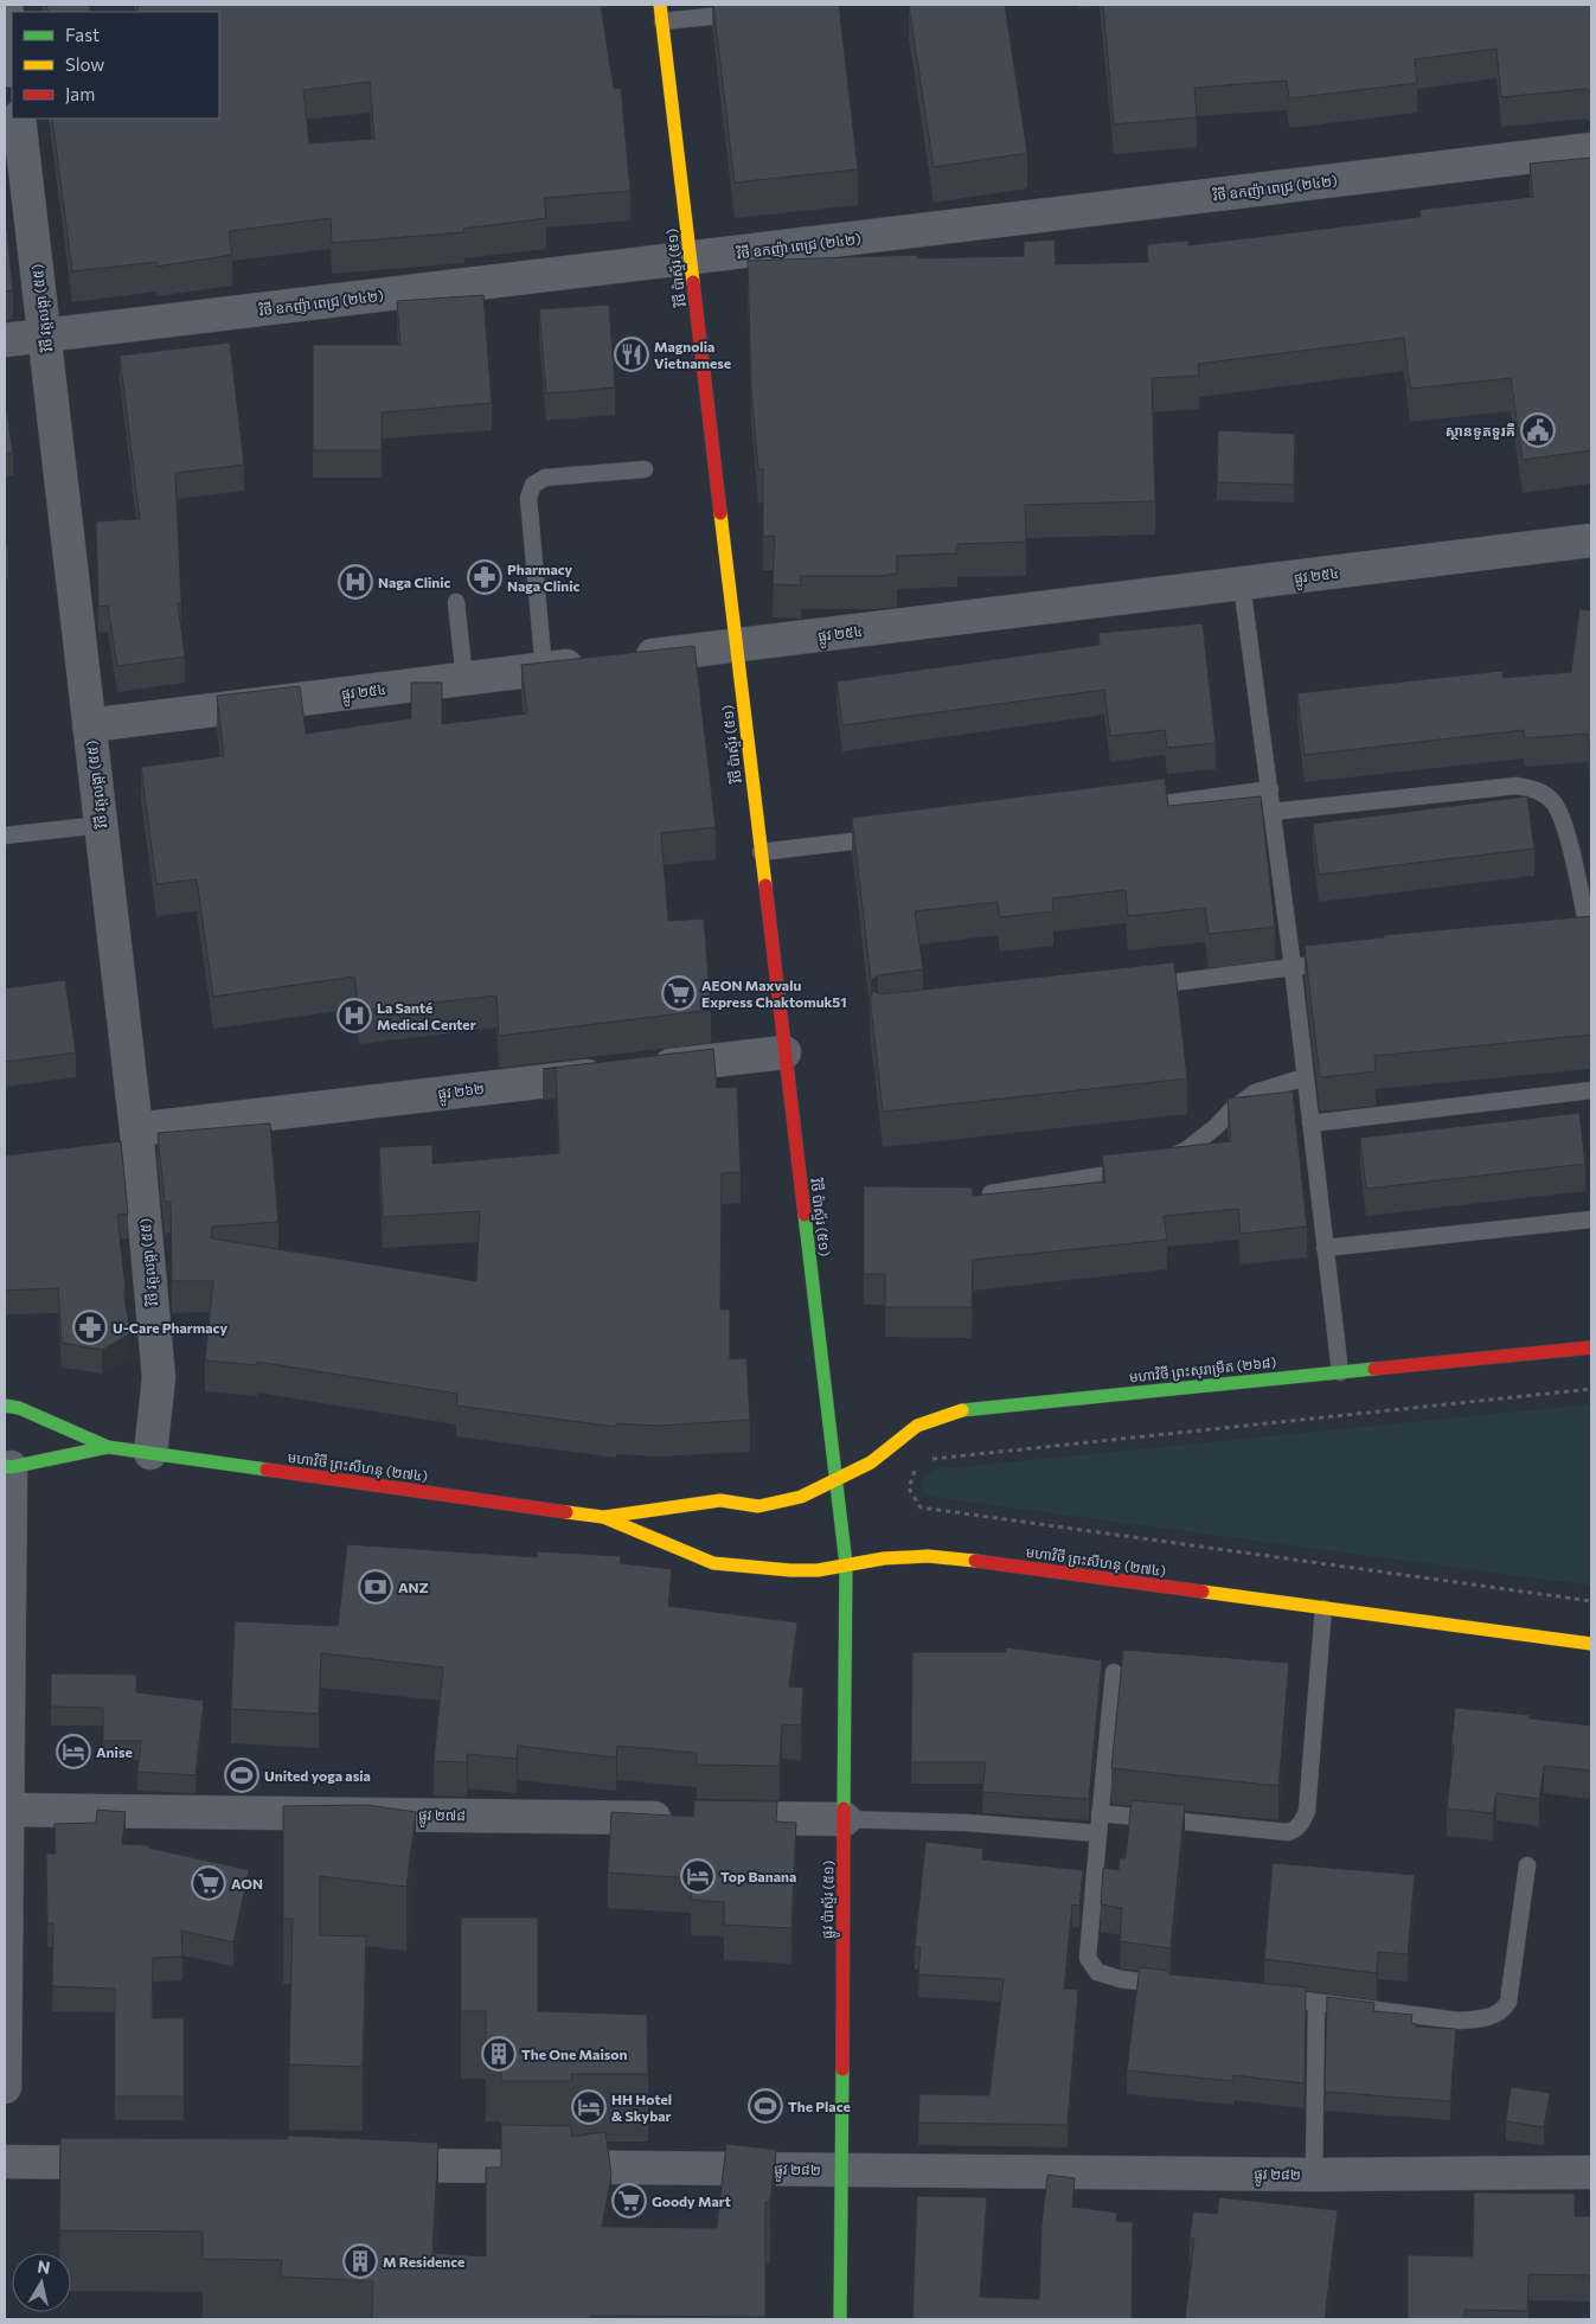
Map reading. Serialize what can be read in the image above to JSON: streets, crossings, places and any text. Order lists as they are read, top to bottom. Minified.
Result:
{"streets":{"main road":["វិថី ប៉ាស្ទ័រ (៥១)","មហាវិថី ព្រះសុរាម្រឹត (២៦៨)","មហាវិថី ព្រះសីហនុ (២៧៤)","ផ្លូវ ប៉ាស្ទ័រ (៥១)"],"street":["វិថី ឧកញ៉ា ពេជ្រ (២៤២)","វិថី វត្តលង្កា (៥៥)","ផ្លូវ ២៥៤","ផ្លូវ ២៦២","ផ្លូវ ២៧៨","ផ្លូវ ២៨២"]},"crossings":[["វិថី ឧកញ៉ា ពេជ្រ (២៤២)","វិថី ប៉ាស្ទ័រ (៥១)"],["វិថី ឧកញ៉ា ពេជ្រ (២៤២)","វិថី វត្តលង្កា (៥៥)"],["វិថី ប៉ាស្ទ័រ (៥១)","ផ្លូវ ២៥៤"],["វិថី ប៉ាស្ទ័រ (៥១)","ផ្លូវ ២៦២"],["វិថី ប៉ាស្ទ័រ (៥១)","មហាវិថី ព្រះសុរាម្រឹត (២៦៨)"],["វិថី ប៉ាស្ទ័រ (៥១)","មហាវិថី ព្រះសីហនុ (២៧៤)"],["វិថី ប៉ាស្ទ័រ (៥១)","ផ្លូវ ប៉ាស្ទ័រ (៥១)"],["វិថី វត្តលង្កា (៥៥)","ផ្លូវ ២៥៤"],["វិថី វត្តលង្កា (៥៥)","ផ្លូវ ២៦២"],["វិថី វត្តលង្កា (៥៥)","មហាវិថី ព្រះសីហនុ (២៧៤)"],["មហាវិថី ព្រះសុរាម្រឹត (២៦៨)","មហាវិថី ព្រះសីហនុ (២៧៤)"],["មហាវិថី ព្រះសុរាម្រឹត (២៦៨)","ផ្លូវ ប៉ាស្ទ័រ (៥១)"],["មហាវិថី ព្រះសីហនុ (២៧៤)","ផ្លូវ ប៉ាស្ទ័រ (៥១)"],["ផ្លូវ ២៧៨","ផ្លូវ ប៉ាស្ទ័រ (៥១)"],["ផ្លូវ ប៉ាស្ទ័រ (៥១)","ផ្លូវ ២៨២"]],"places":{"restaurant":["Magnolia Vietnamese"],"public building":["ស្ថានទូតទួរគី"],"pharmacy":["Pharmacy Naga Clinic","U-Care Pharmacy"],"hospital":["Naga Clinic","La Santé Medical Center"],"supermarket":["AEON Maxvalu Express Chaktomuk51","AON","Goody Mart"],"bank":["ANZ"],"hotel":["Anise","Top Banana","HH Hotel & Skybar"],"sports":["United yoga asia","The Place"],"building":["The One Maison","M Residence"]},"legend":["Fast","Slow","Jam"],"north":"top"}
